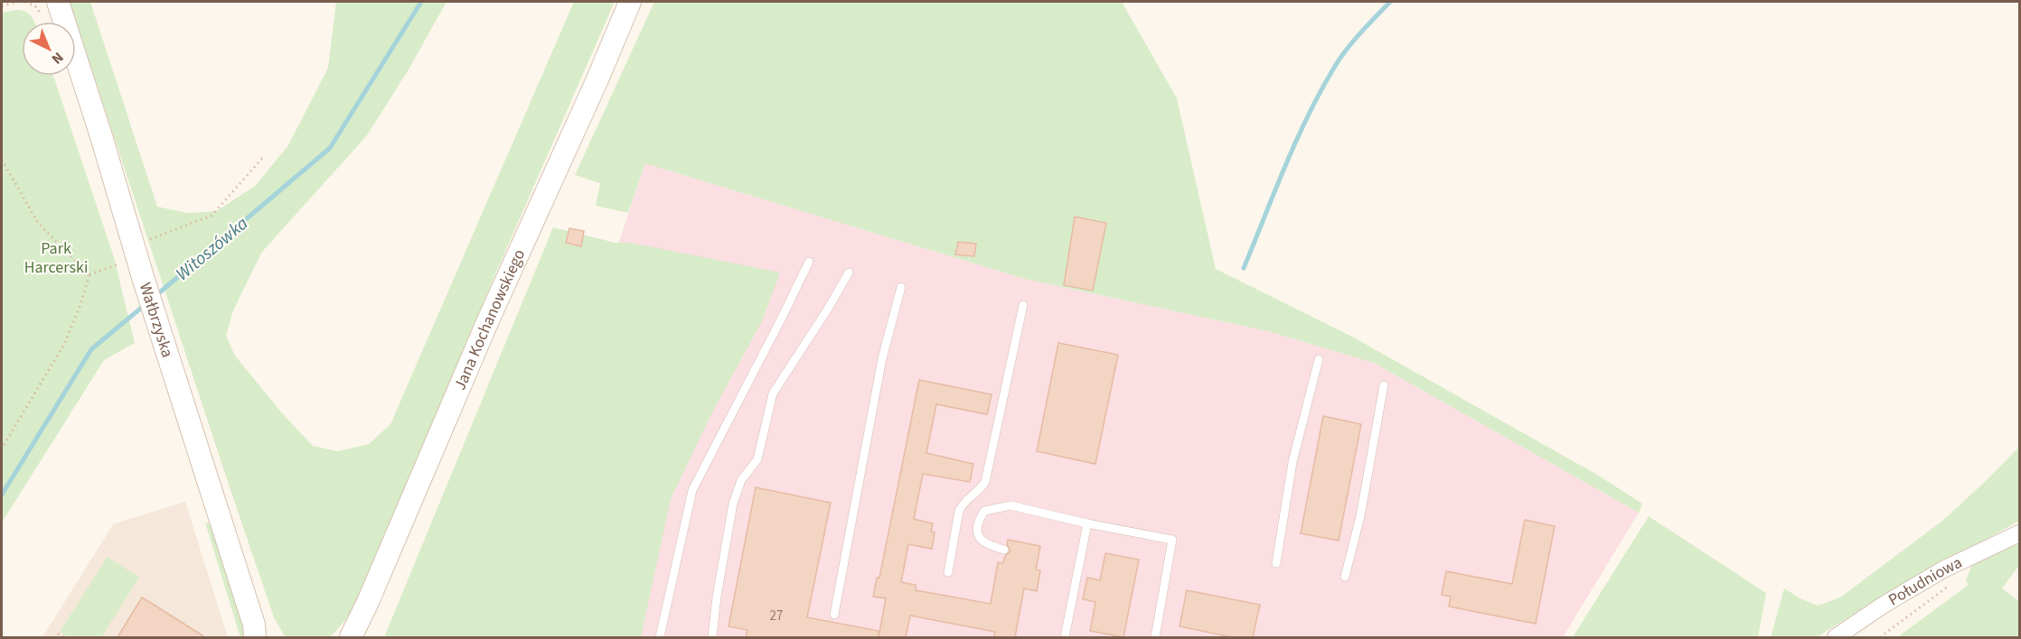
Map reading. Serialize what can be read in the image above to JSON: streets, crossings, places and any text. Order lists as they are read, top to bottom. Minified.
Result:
{"streets":{"street":["Jana Kochanowskiego","Wałbrzyska","Południowa"]},"water":["Witoszówka"],"parks":["Park Harcerski"],"house_numbers":["27"],"north":"bottom right"}
